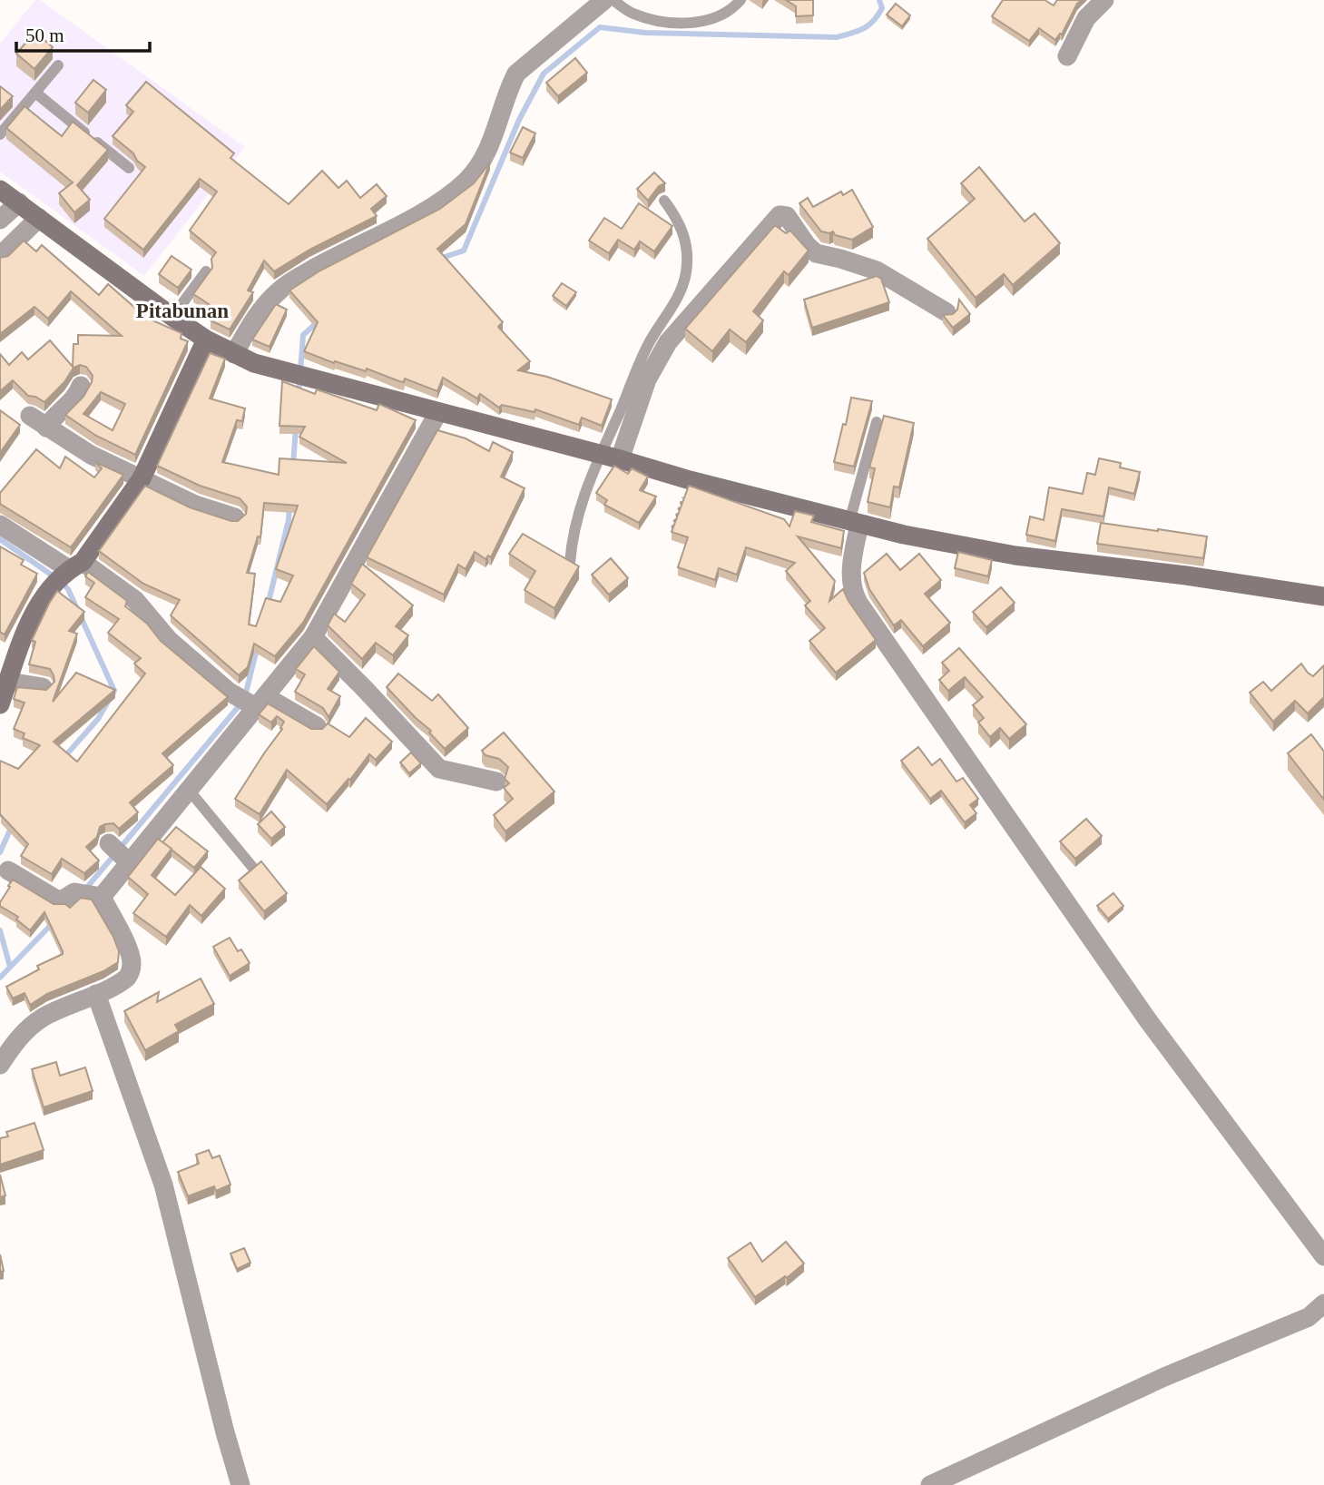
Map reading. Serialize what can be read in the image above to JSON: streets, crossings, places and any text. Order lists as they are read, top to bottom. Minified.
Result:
{"districts":["Pitabunan"],"scale_bar":"50 m"}
